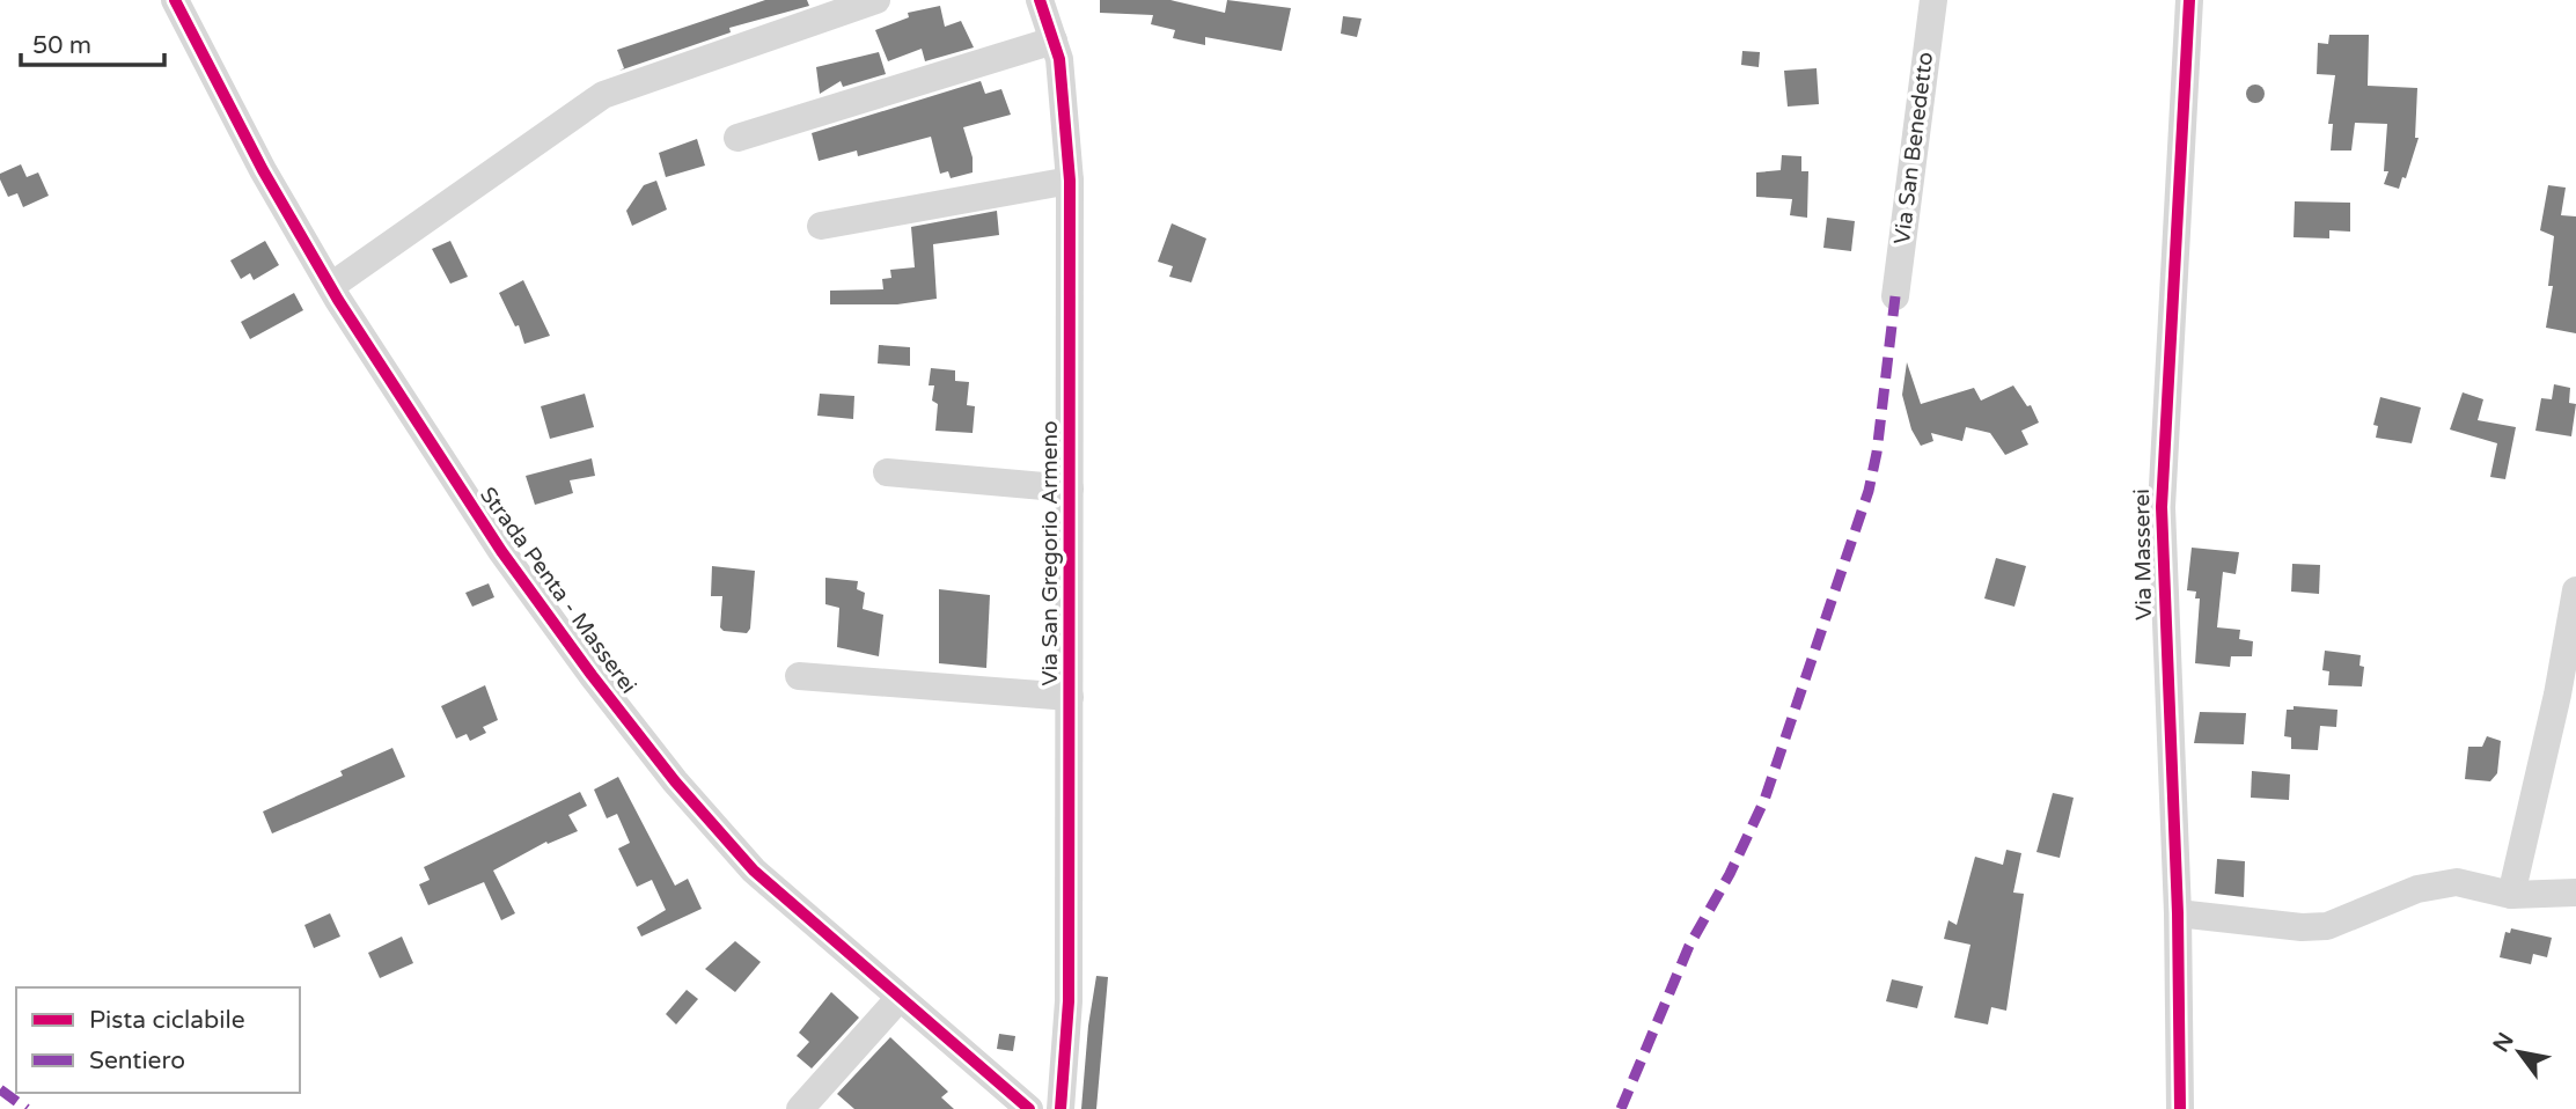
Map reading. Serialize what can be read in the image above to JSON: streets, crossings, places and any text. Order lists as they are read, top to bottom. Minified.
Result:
{"streets":{"street":["Via San Benedetto","Via San Gregorio Armeno","Via Masserei","Strada Penta - Masserei"]},"legend":["Pista ciclabile","Sentiero"],"scale_bar":"50 m","north":"top left"}
